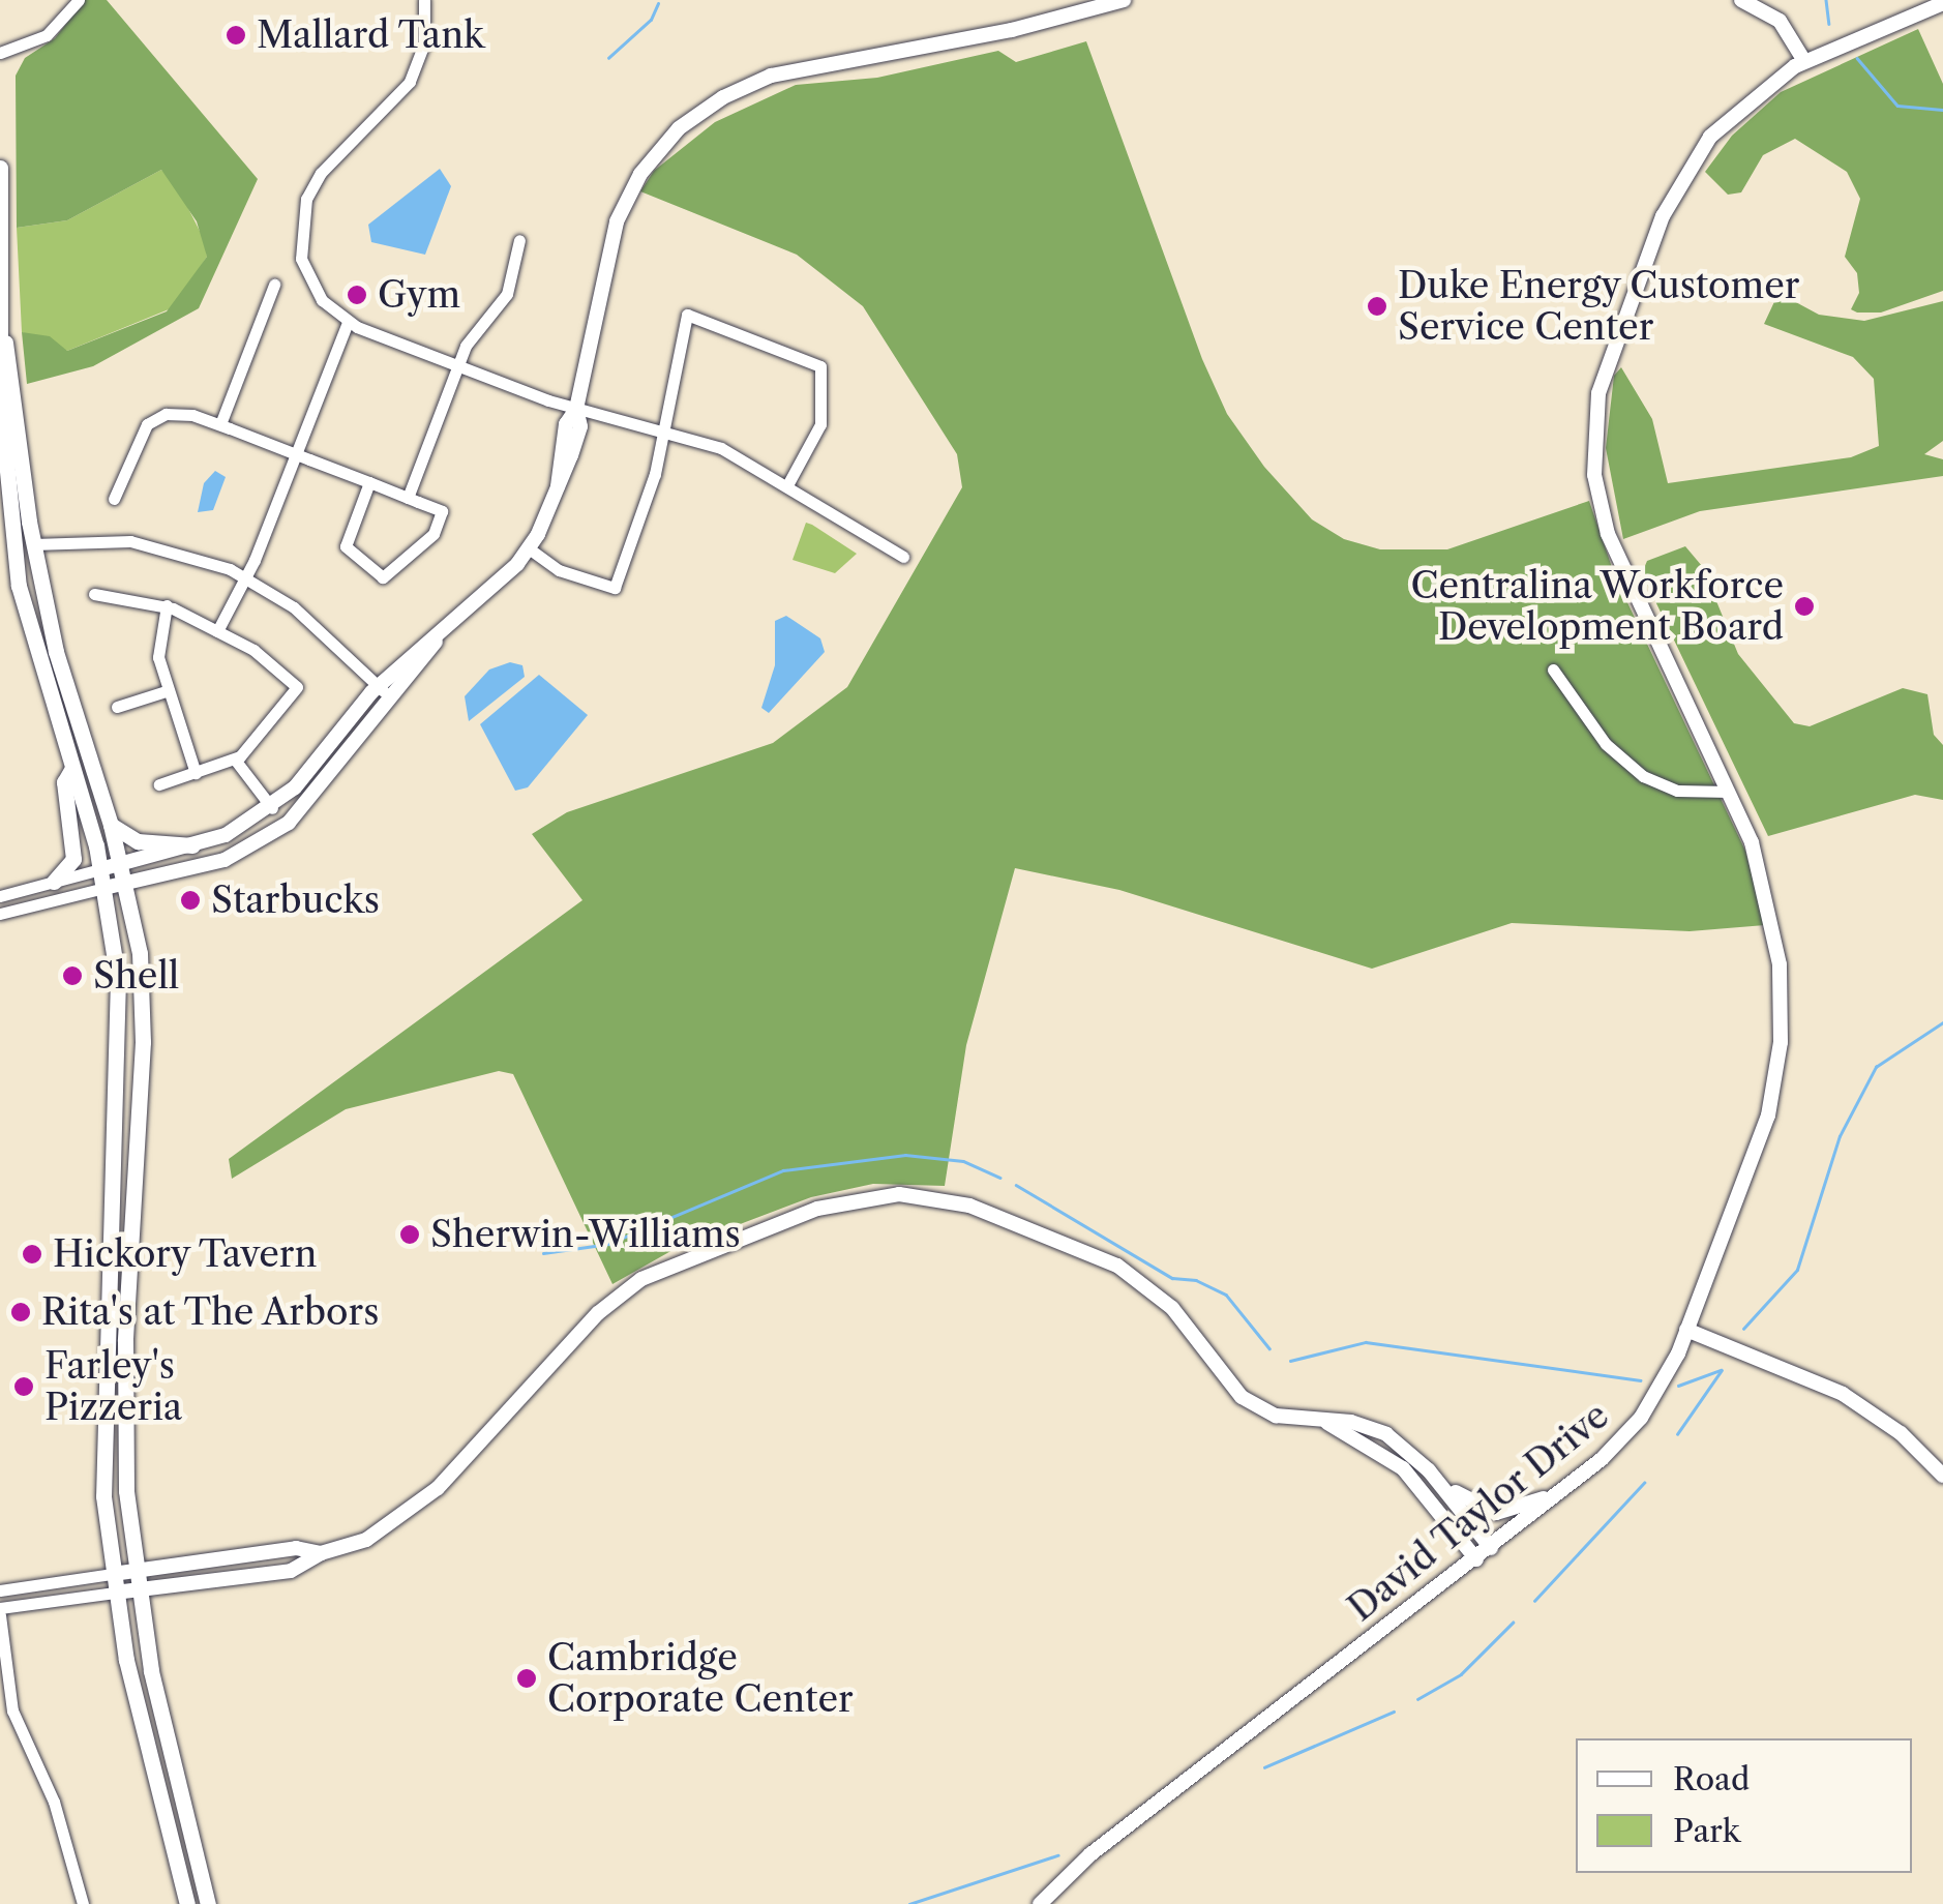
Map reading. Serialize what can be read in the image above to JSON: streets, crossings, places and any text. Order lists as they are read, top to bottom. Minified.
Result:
{"streets":{"street":["David Taylor Drive"]},"places":["Mallard Tank","Gym","Duke Energy Customer Service Center","Centralina Workforce Development Board","Starbucks","Shell","Sherwin-Williams","Hickory Tavern","Rita's at The Arbors","Farley's Pizzeria","Cambridge Corporate Center"],"legend":["Road","Park"]}
